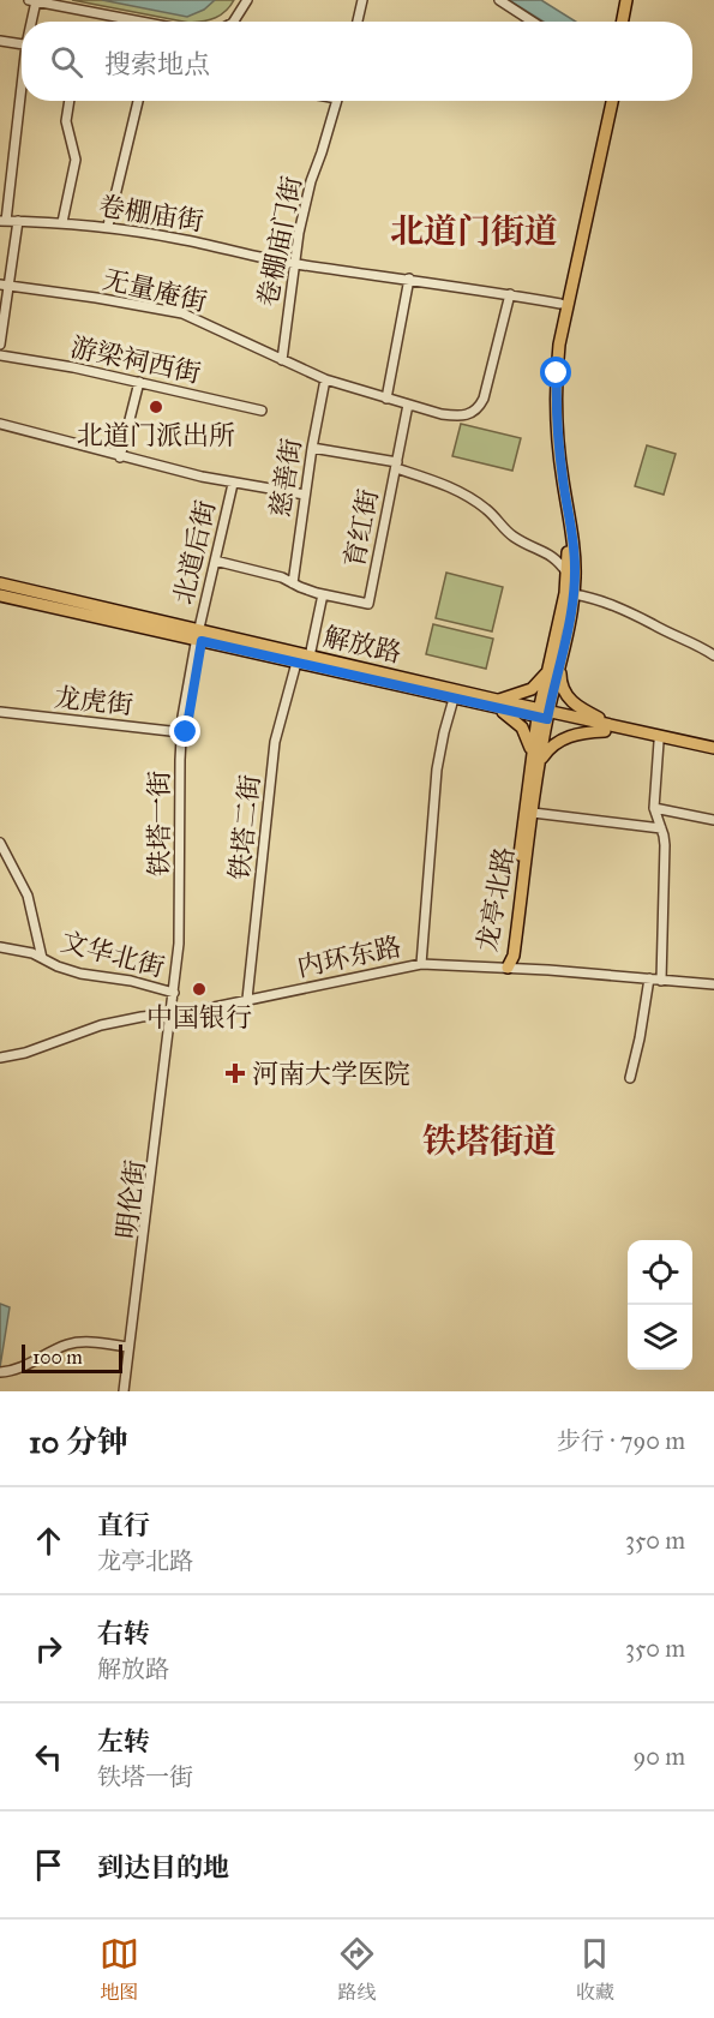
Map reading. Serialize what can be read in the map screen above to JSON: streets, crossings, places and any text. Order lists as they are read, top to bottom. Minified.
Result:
{"streets":{"main road":["解放路","龙亭北路"],"street":["卷棚庙街","卷棚庙门街","无量庵街","游梁祠西街","慈善街","育红街","北道后街","龙虎街","铁塔一街","铁塔二街","文华北街","内环东路","明伦街"]},"crossings":[["卷棚庙街","卷棚庙门街"],["卷棚庙街","龙亭北路"],["卷棚庙门街","无量庵街"],["慈善街","育红街"],["北道后街","解放路"],["北道后街","铁塔一街"],["解放路","铁塔一街"],["解放路","铁塔二街"],["解放路","龙亭北路"],["龙虎街","铁塔一街"],["铁塔一街","文华北街"],["铁塔一街","内环东路"],["铁塔一街","明伦街"],["铁塔二街","内环东路"],["龙亭北路","内环东路"],["内环东路","明伦街"]],"districts":["北道门街道","铁塔街道"],"places":{"other":["北道门派出所","中国银行"],"health":["河南大学医院"]},"scale_bar":"100 m","page":{"search":"搜索地点","scale":"100 m","heading":["10 分钟","步行 · 790 m"],"list":[["直行","龙亭北路","350 m"],["右转","解放路","350 m"],["左转","铁塔一街","90 m"],"到达目的地"],"nav":["地图","路线","收藏"]}}
